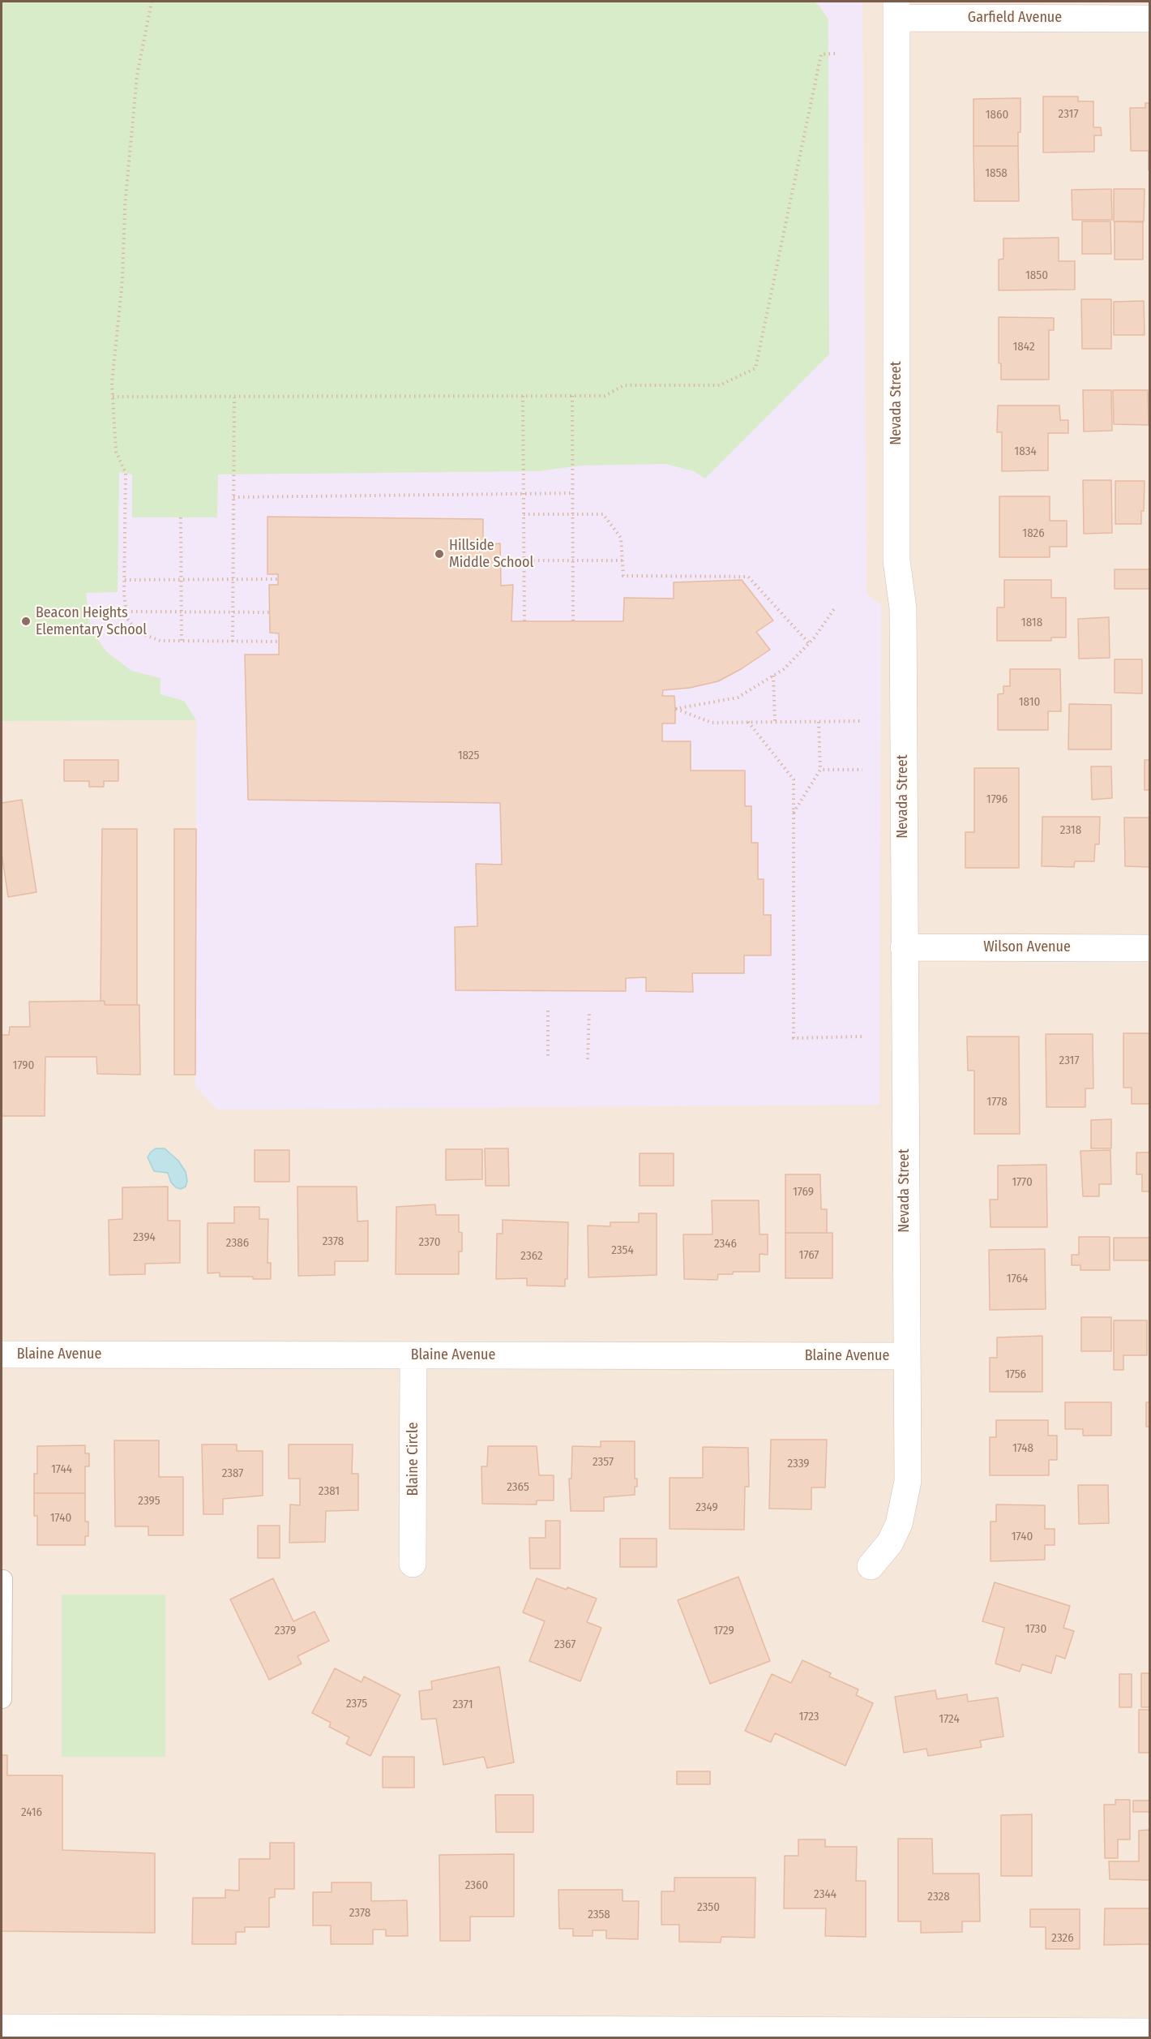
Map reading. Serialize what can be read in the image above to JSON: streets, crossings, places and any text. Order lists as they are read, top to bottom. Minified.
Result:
{"streets":{"street":["Garfield Avenue","Nevada Street","Wilson Avenue","Blaine Avenue","Blaine Circle"]},"crossings":[["Garfield Avenue","Nevada Street"],["Nevada Street","Wilson Avenue"],["Nevada Street","Blaine Avenue"],["Blaine Avenue","Blaine Circle"]],"places":["Hillside Middle School","Beacon Heights Elementary School"],"house_numbers":["2317","1860","1858","1850","1842","1834","1826","1818","1810","1825","1796","2318","2317","1790","1778","1770","1769","2394","2378","2370","2386","2346","2354","1767","2362","1764","1756","1748","2357","2339","1744","2387","2365","2381","2395","2349","1740","1740","1730","2379","1729","2367","2375","2371","1723","1724","2416","2360","2344","2328","2350","2378","2358","2326"]}
